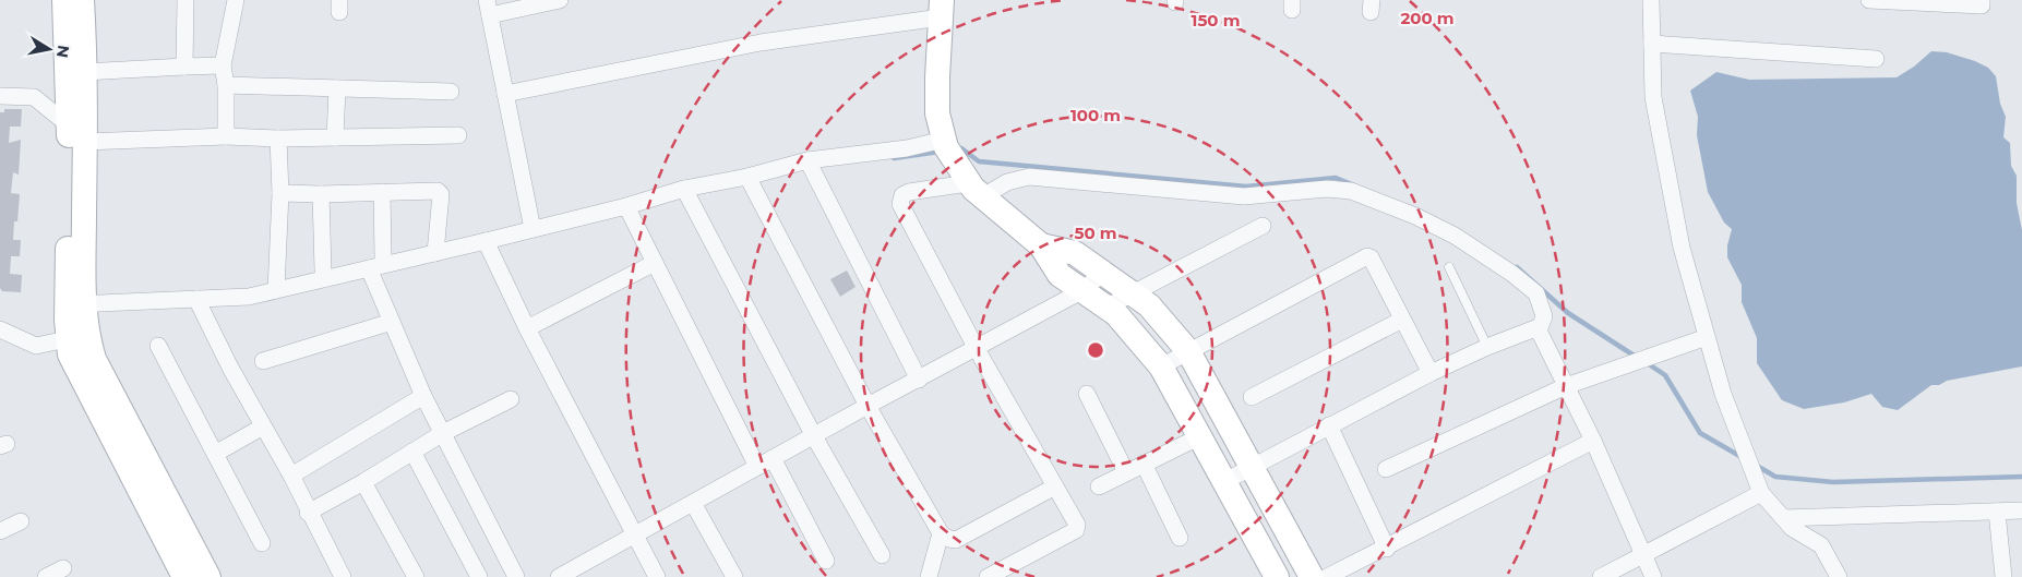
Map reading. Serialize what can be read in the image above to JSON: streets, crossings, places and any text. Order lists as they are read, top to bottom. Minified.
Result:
{"north":"right","rings":["200 m","150 m","100 m","50 m"]}
